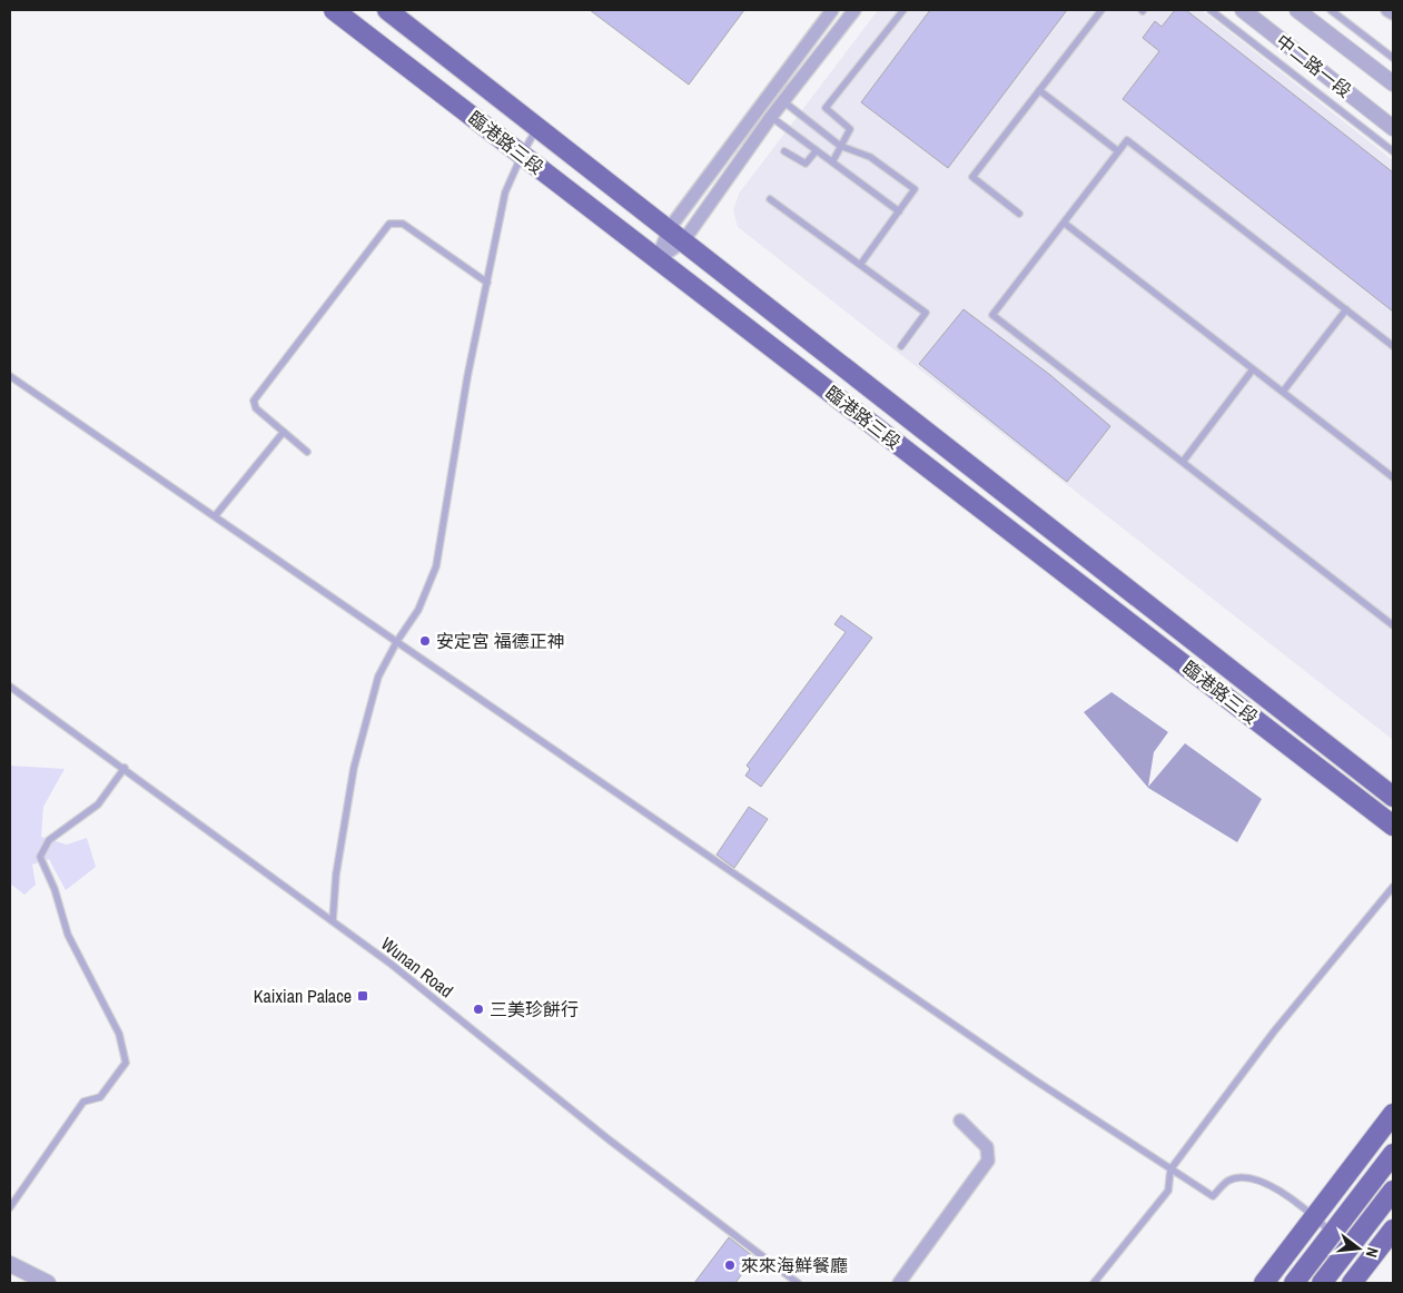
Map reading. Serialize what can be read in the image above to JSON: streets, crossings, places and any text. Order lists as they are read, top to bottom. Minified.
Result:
{"streets":{"main road":["臨港路三段"],"street":["中二路一段"],"lane":["Wunan Road"]},"places":{"other":["安定宮 福德正神","三美珍餅行","來來海鮮餐廳"],"transit":["Kaixian Palace"]},"north":"right"}
